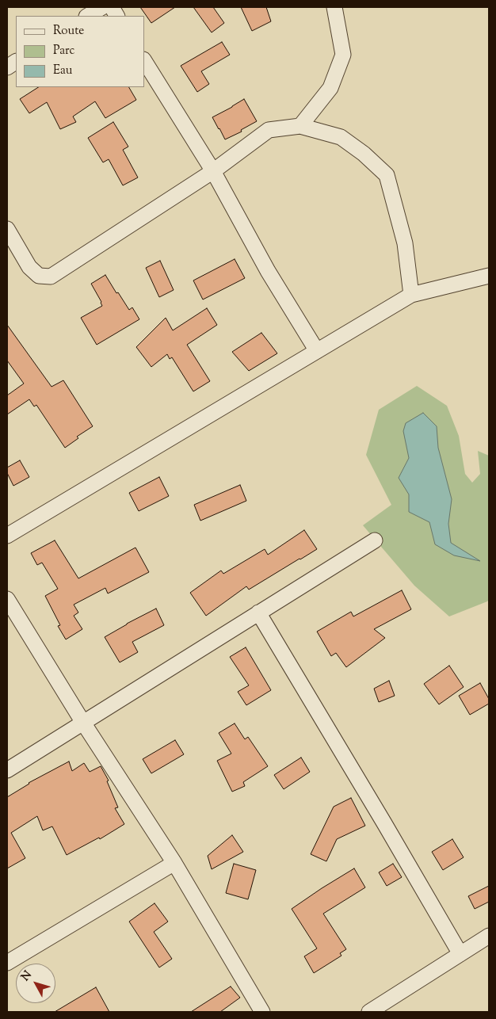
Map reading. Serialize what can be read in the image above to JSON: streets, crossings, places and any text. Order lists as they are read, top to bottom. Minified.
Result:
{"legend":["Route","Parc","Eau"],"north":"top left"}
